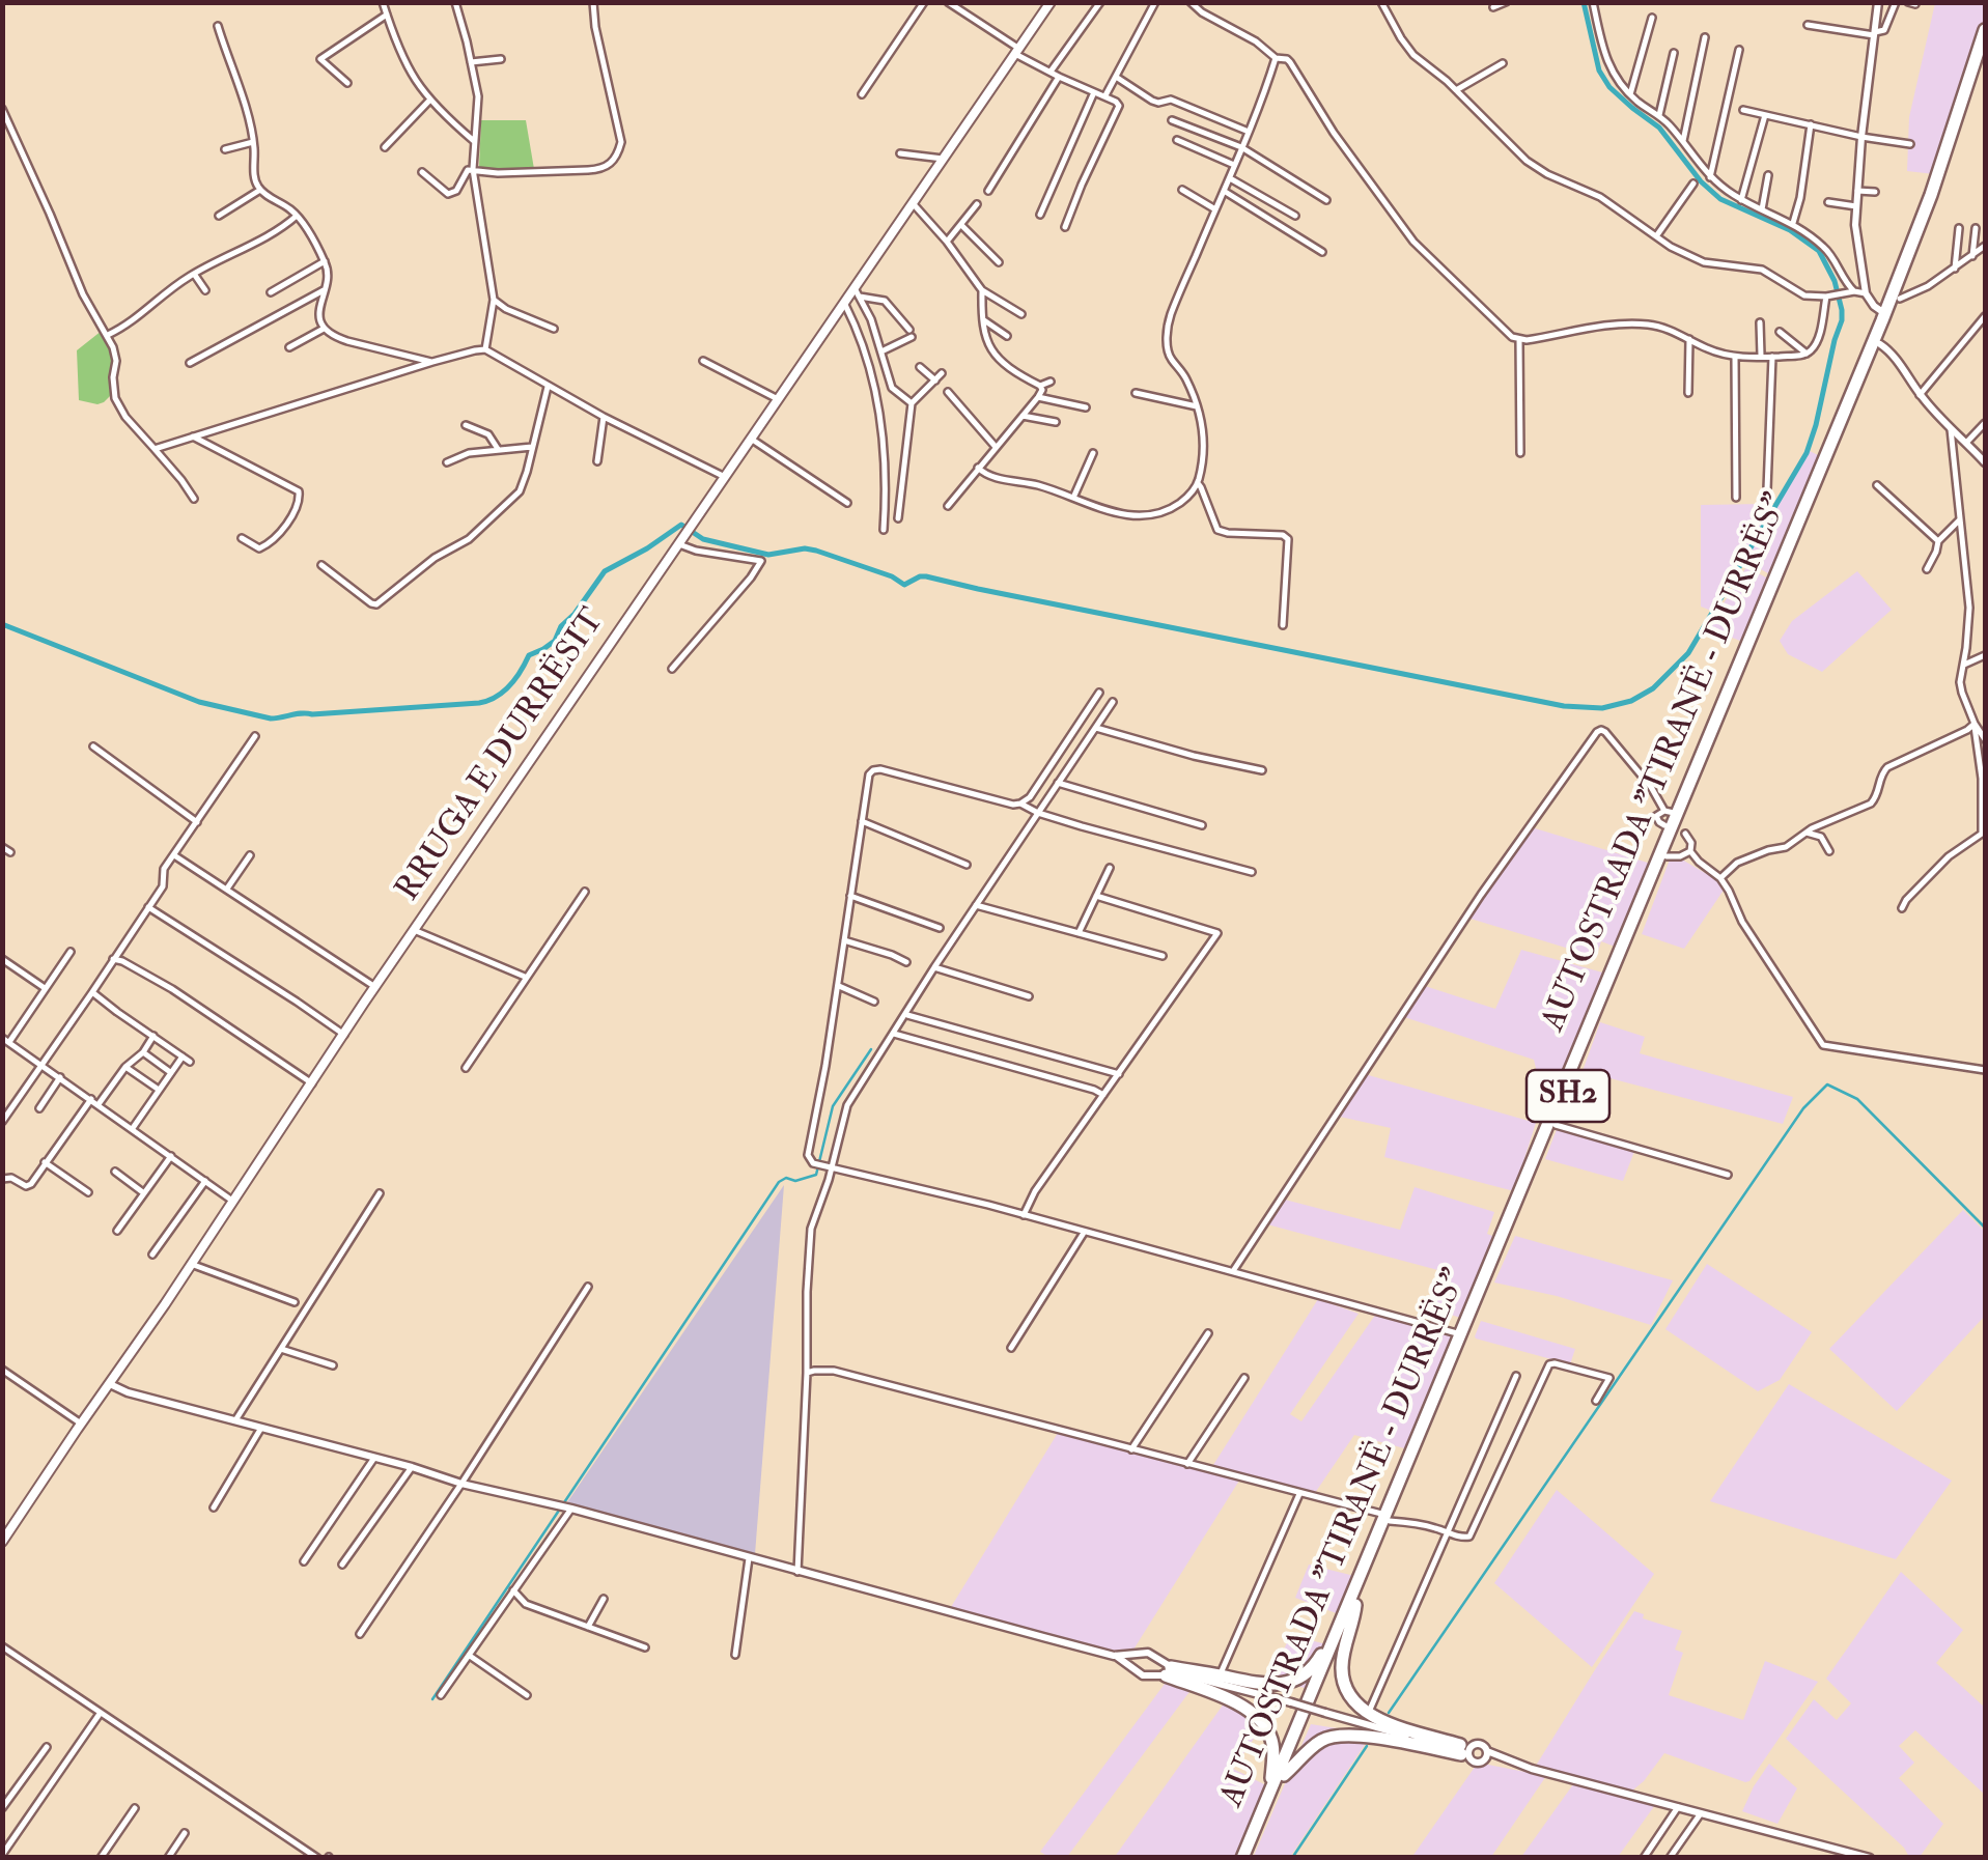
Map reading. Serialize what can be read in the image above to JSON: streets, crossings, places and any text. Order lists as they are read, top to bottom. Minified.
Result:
{"streets":{"highway":["AUTOSTRADA \"TIRANË - DURRËS\"","SH2"],"main road":["RRUGA E DURRËSIT"]}}
